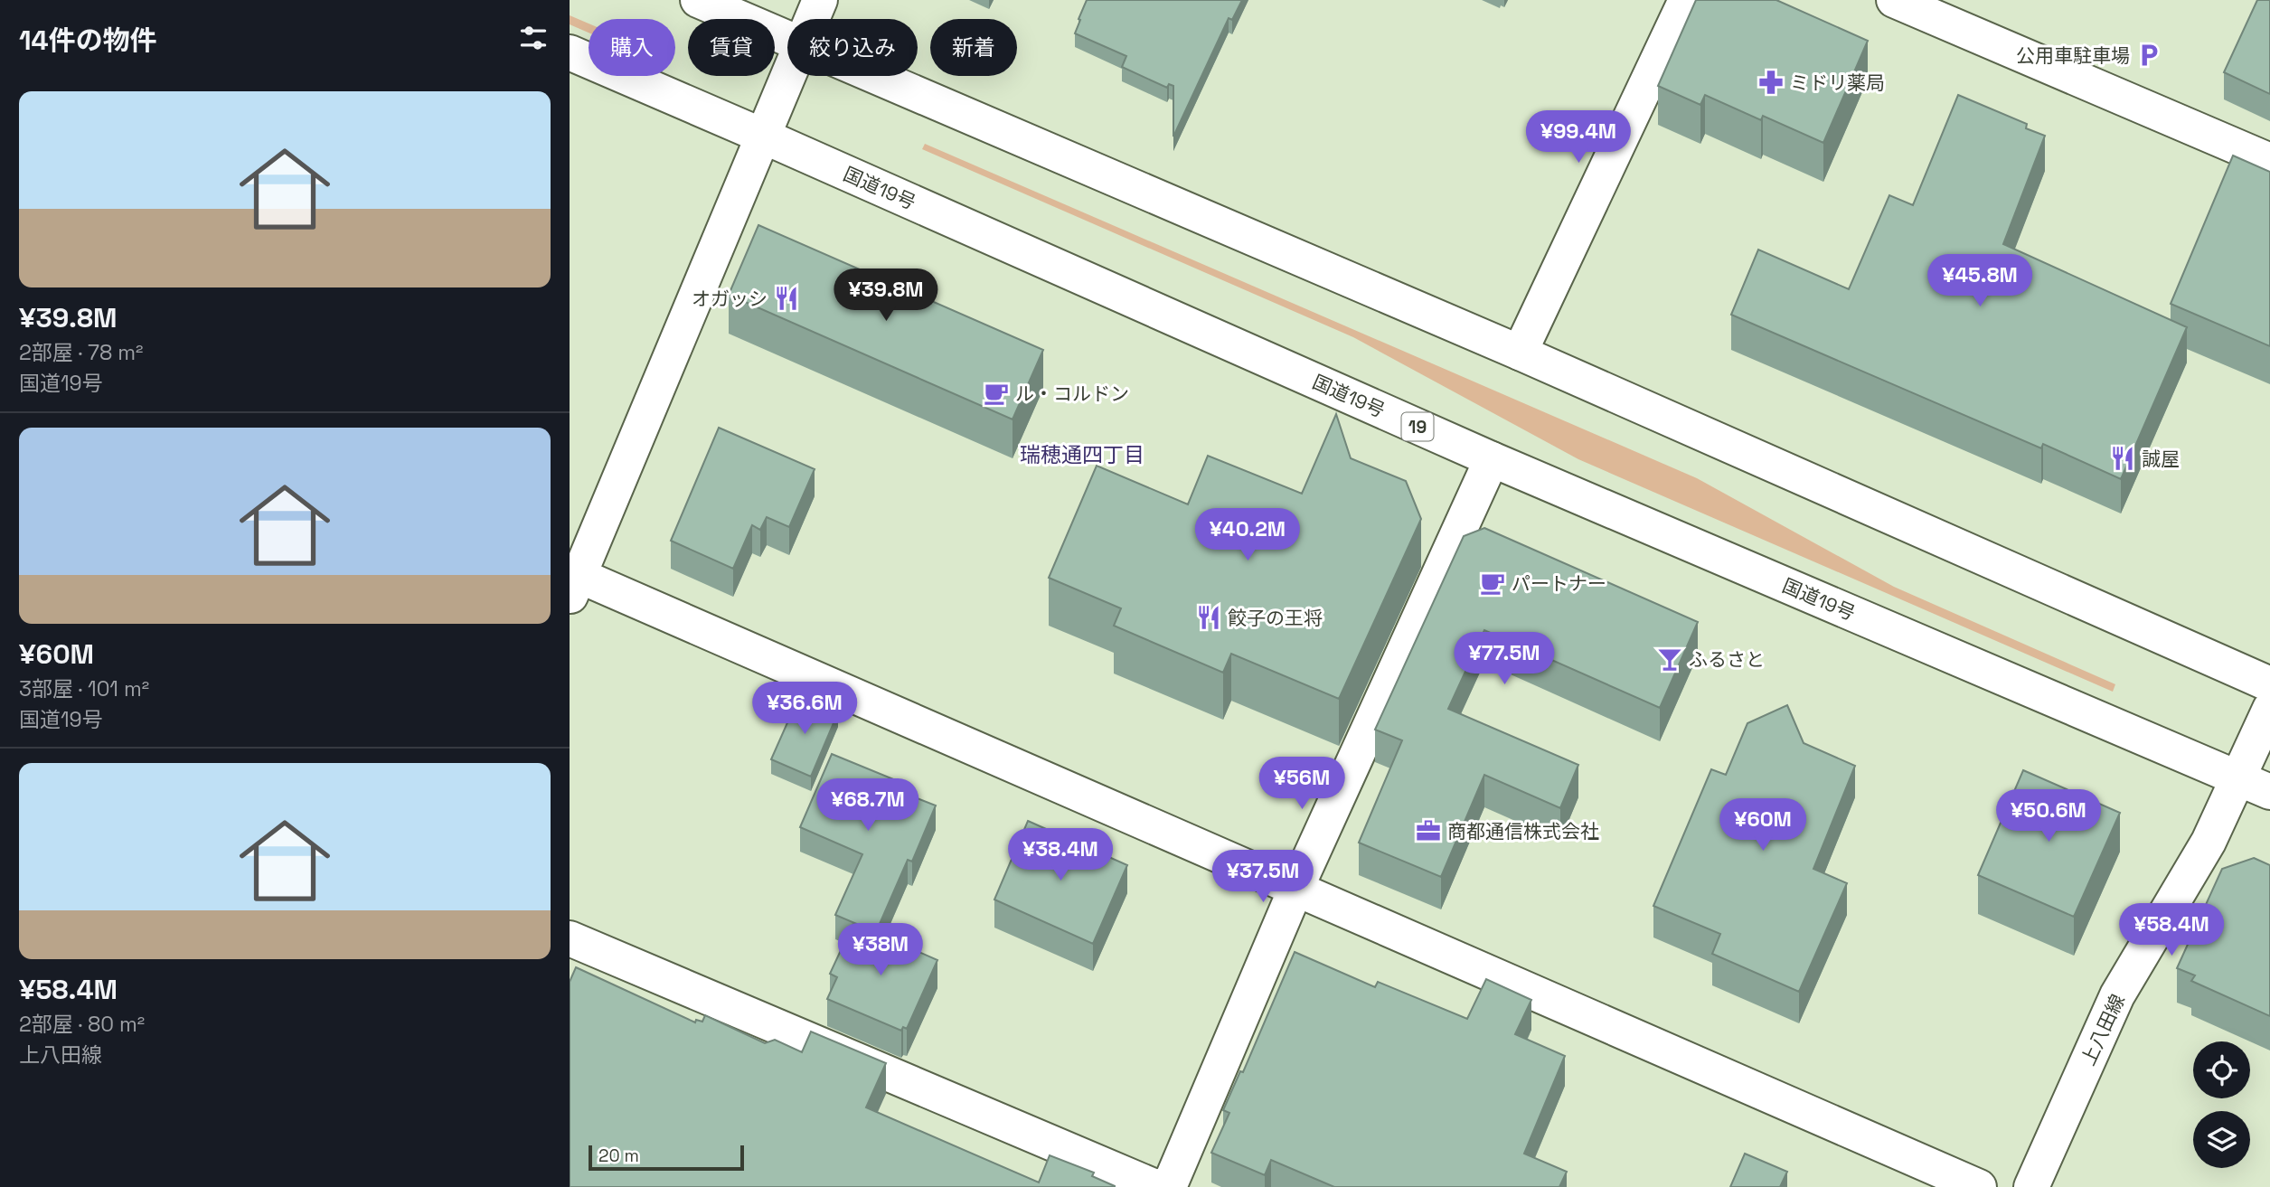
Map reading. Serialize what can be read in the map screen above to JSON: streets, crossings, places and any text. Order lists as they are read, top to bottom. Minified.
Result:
{"streets":{"main road":["国道19号","19","上八田線"]},"crossings":[["国道19号","上八田線"]],"districts":["瑞穂通四丁目"],"places":{"parking":["公用車駐車場"],"pharmacy":["ミドリ薬局"],"restaurant":["オガッシ","誠屋","餃子の王将"],"cafe":["ル・コルドン","パートナー"],"bar":["ふるさと"],"office":["商都通信株式会社"]},"scale_bar":"20 m","page":{"heading":"14件の物件","chip":["購入","賃貸","絞り込み","新着"],"list":[{"name":"¥39.8M","note":"2部屋 · 78 m² · 国道19号"},{"name":"¥60M","note":"3部屋 · 101 m² · 国道19号"},{"name":"¥58.4M","note":"2部屋 · 80 m² · 上八田線"}],"price":["¥99.4M","¥45.8M","¥39.8M","¥40.2M","¥77.5M","¥36.6M","¥56M","¥68.7M","¥50.6M","¥60M","¥38.4M","¥37.5M","¥58.4M","¥38M"],"scale":"20 m"}}
